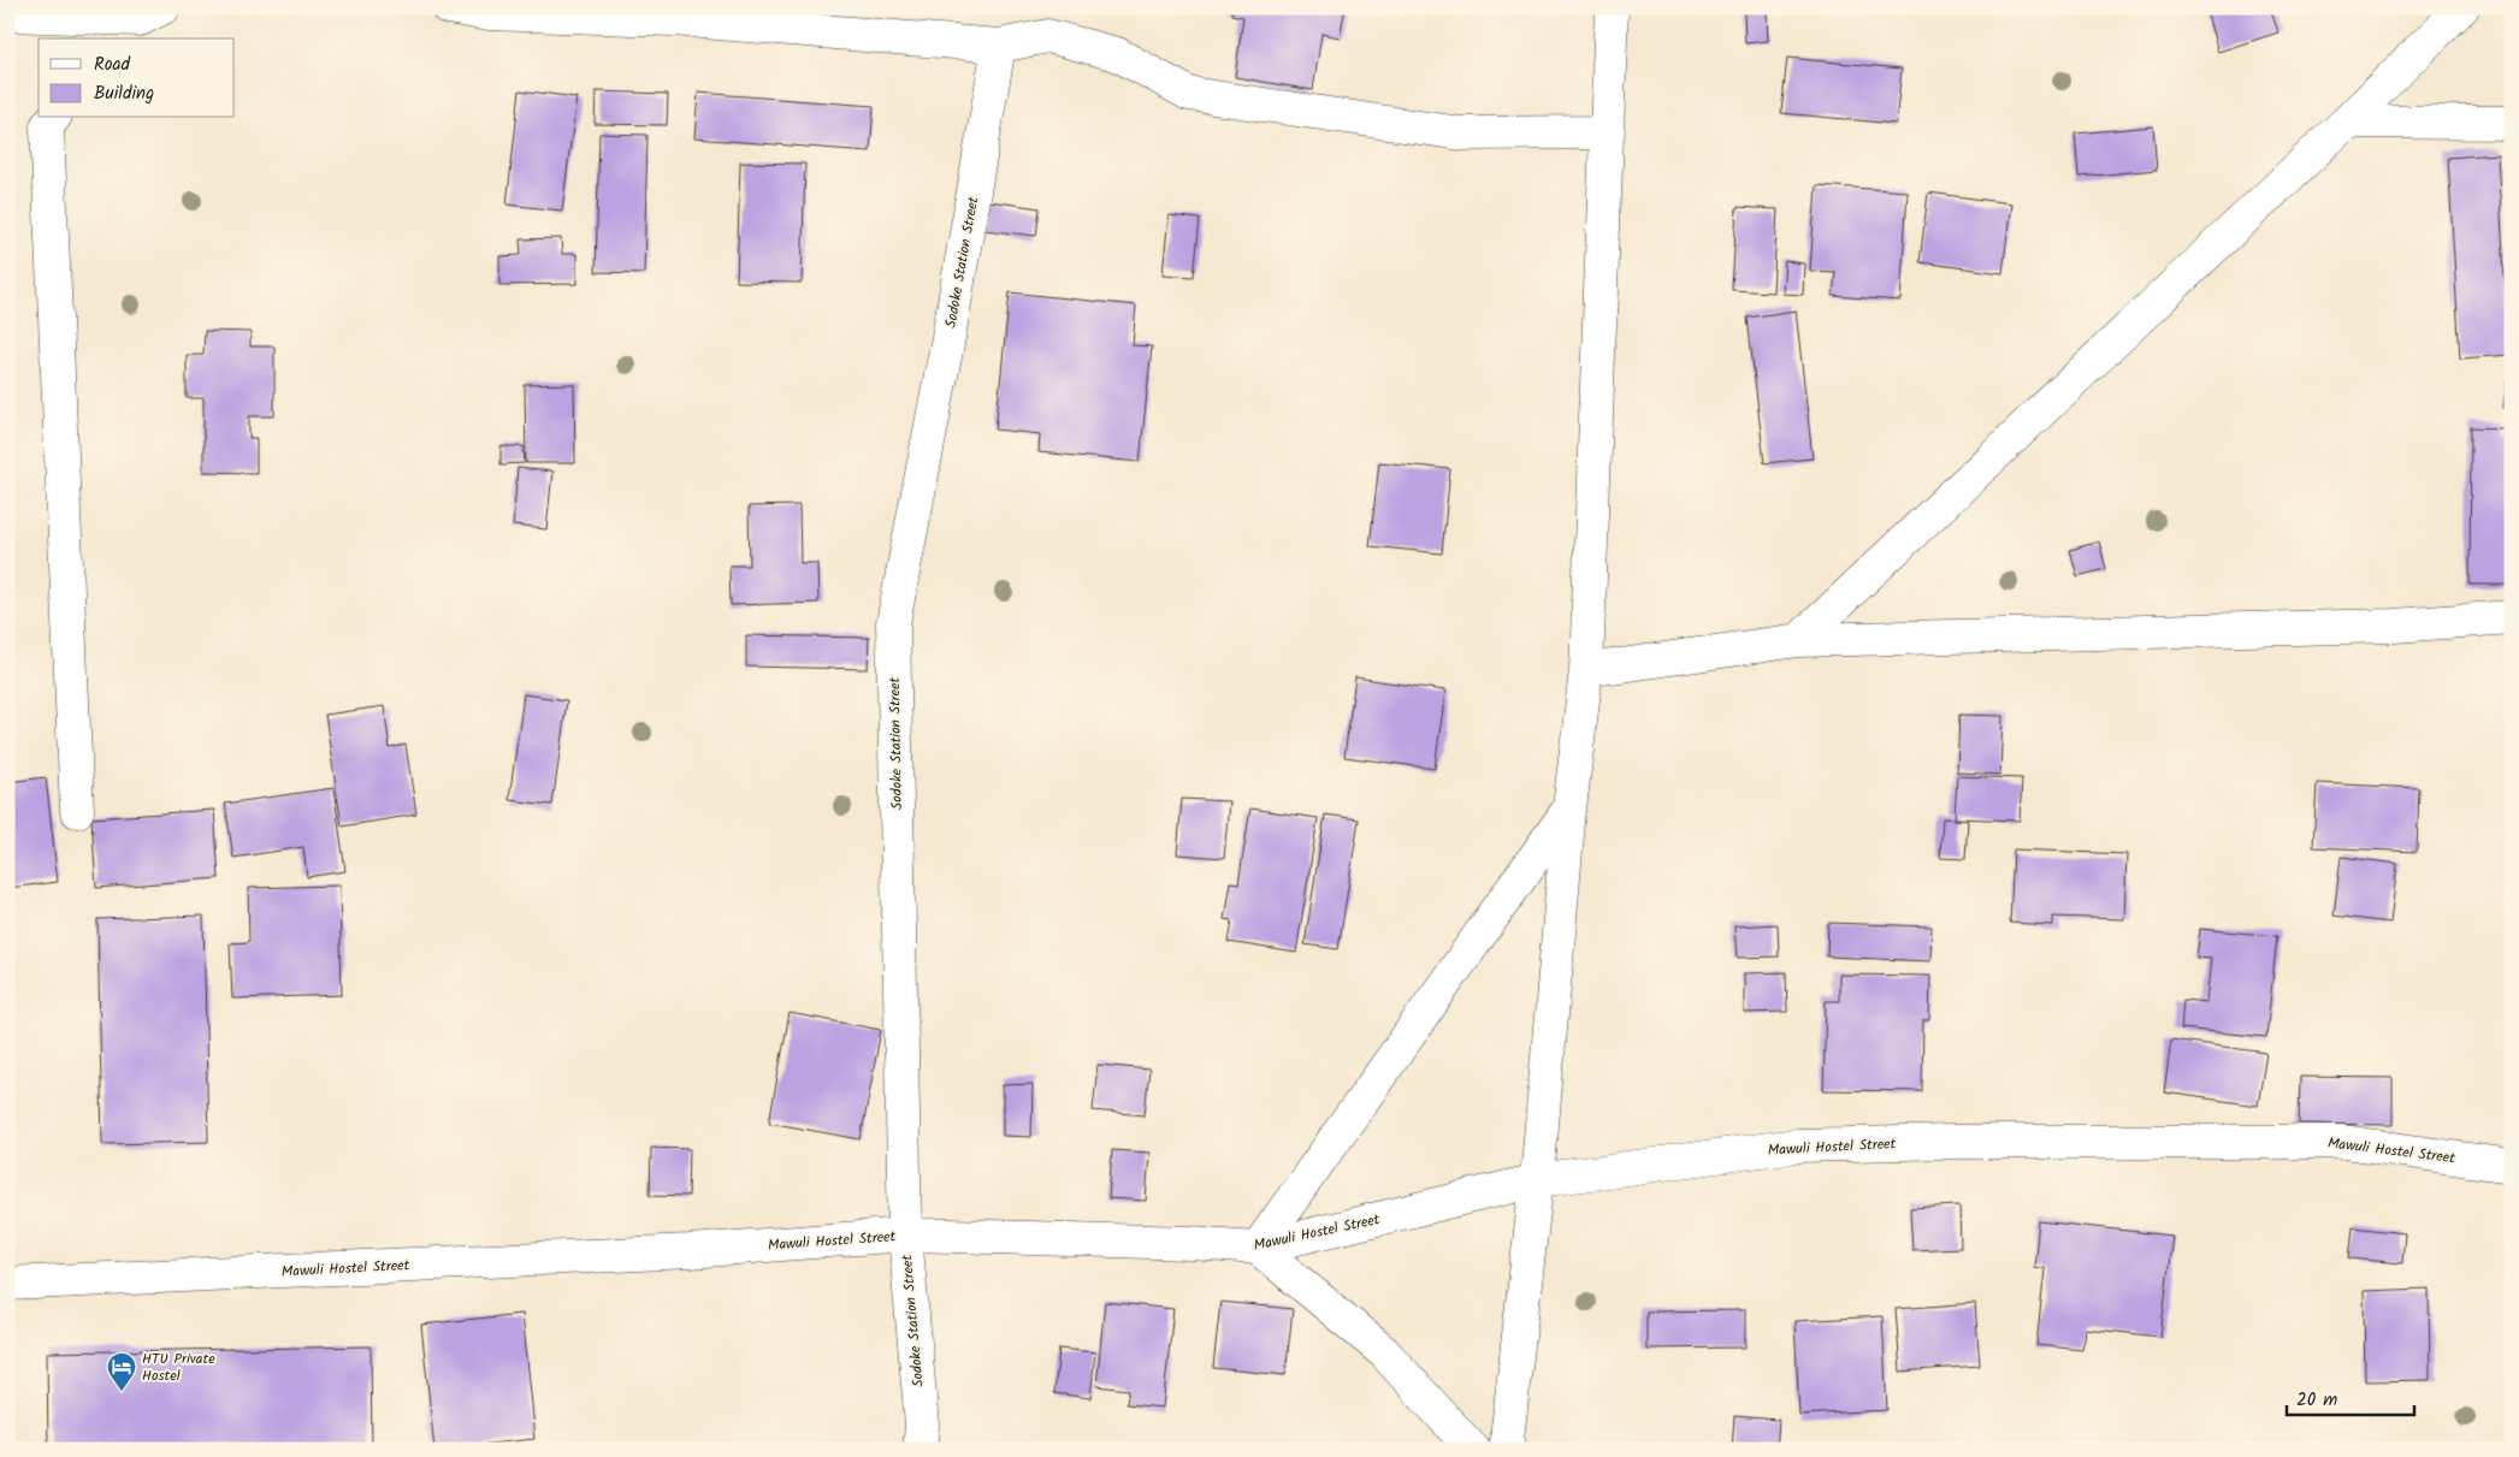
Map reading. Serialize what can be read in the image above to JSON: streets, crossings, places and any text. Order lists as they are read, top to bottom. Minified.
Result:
{"streets":{"street":["Sodoke Station Street","Mawuli Hostel Street"]},"crossings":[["Sodoke Station Street","Mawuli Hostel Street"]],"places":{"hotel":["HTU Private Hostel"]},"legend":["Road","Building"],"scale_bar":"20 m"}
